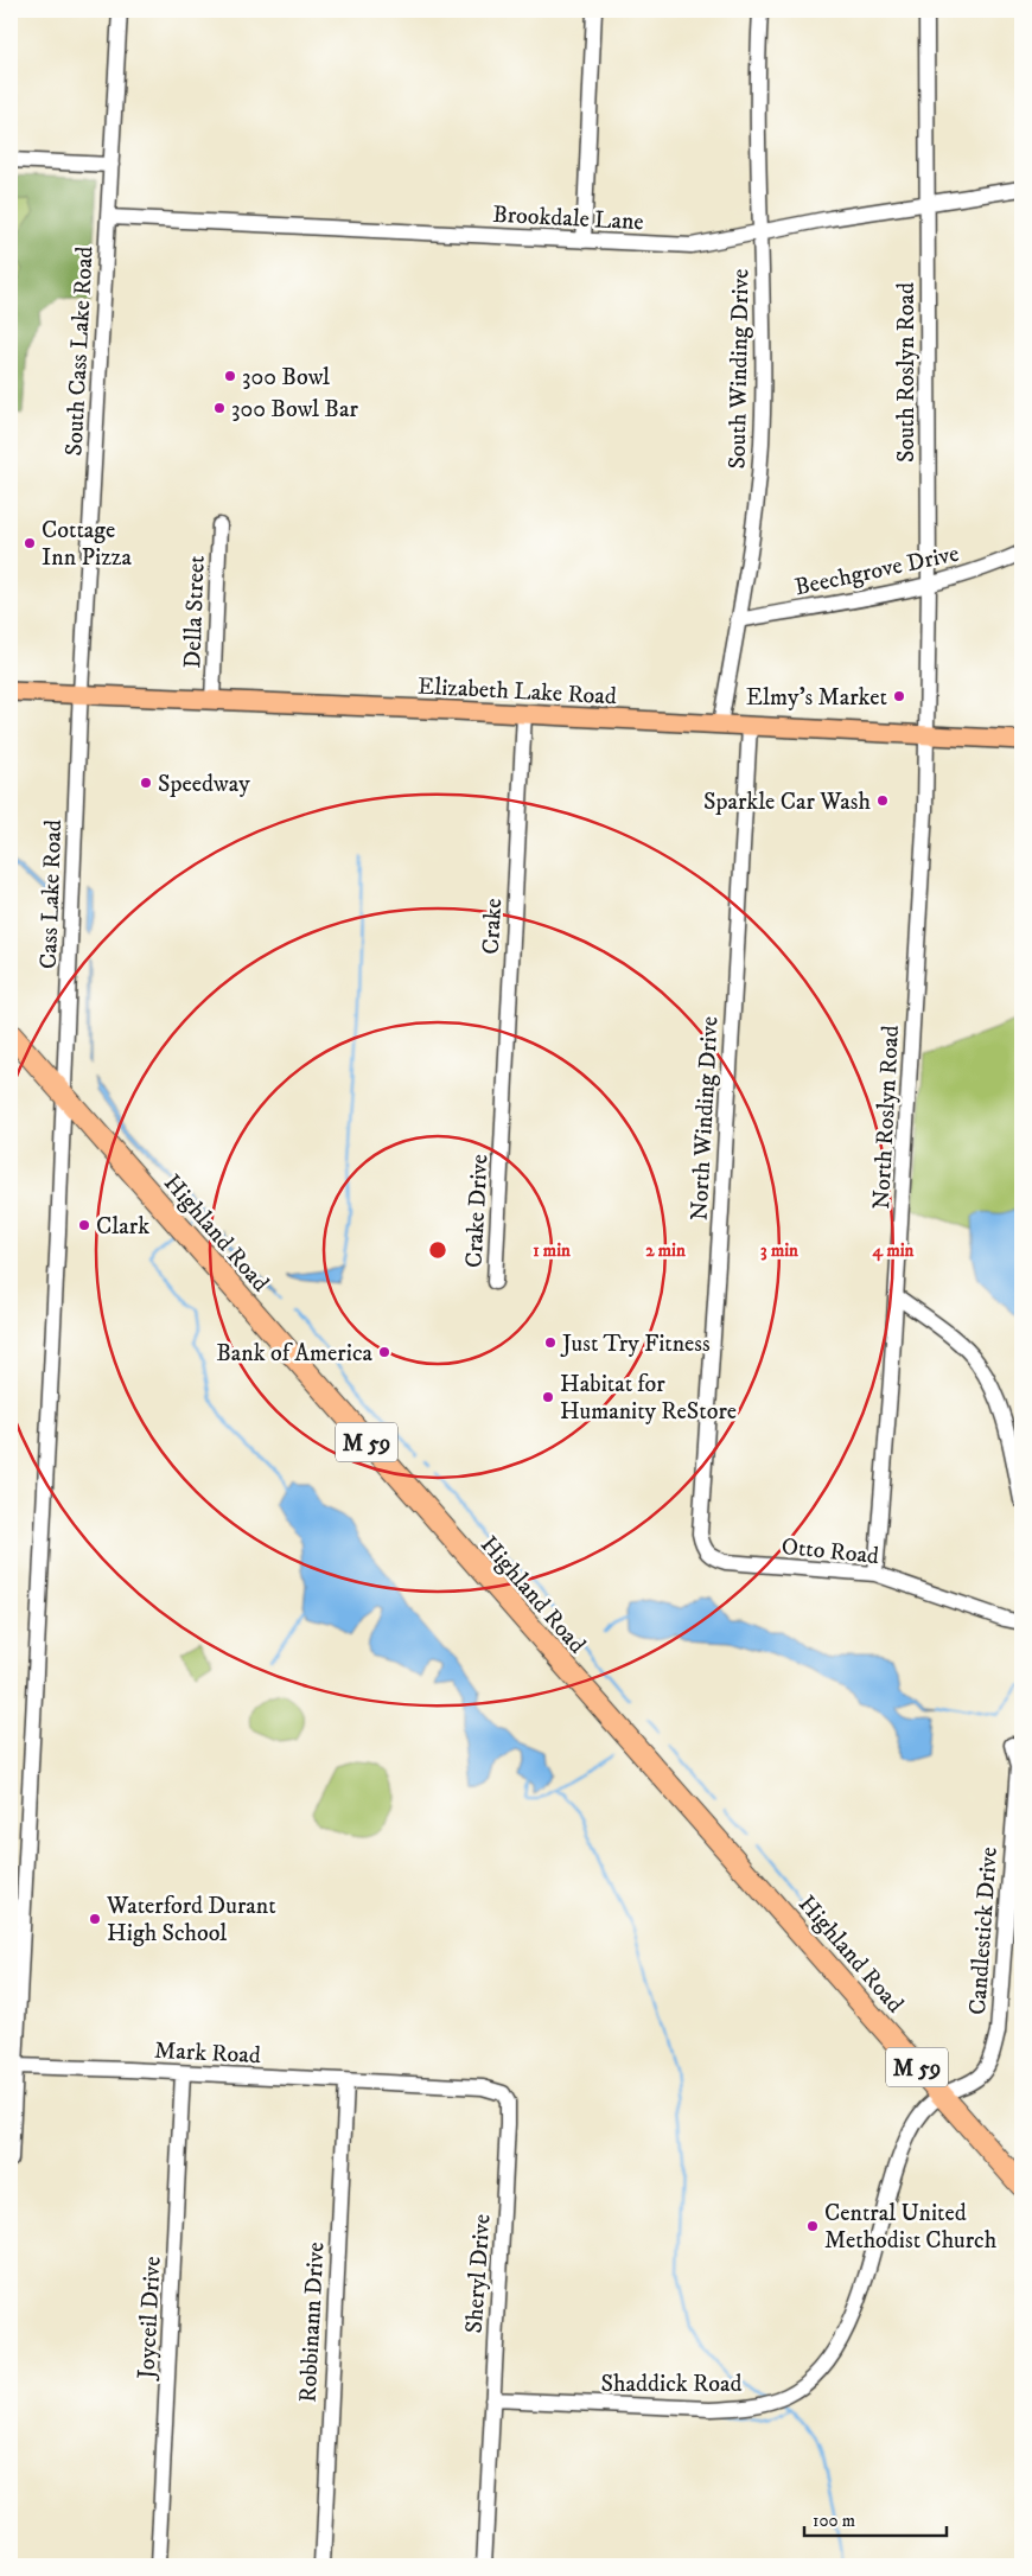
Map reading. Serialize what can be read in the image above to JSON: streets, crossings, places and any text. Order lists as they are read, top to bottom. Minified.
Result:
{"streets":{"highway":["Highland Road","M 59"],"main road":["Elizabeth Lake Road"],"street":["Brookdale Lane","South Cass Lake Road","South Winding Drive","South Roslyn Road","Beechgrove Drive","Della Street","Cass Lake Road","Crake","North Roslyn Road","North Winding Drive","Crake Drive","Otto Road","Candlestick Drive","Mark Road","Sheryl Drive","Joyceil Drive","Robbinann Drive","Shaddick Road"]},"crossings":[["Brookdale Lane","South Cass Lake Road"],["Brookdale Lane","South Winding Drive"],["Brookdale Lane","South Roslyn Road"],["South Cass Lake Road","Elizabeth Lake Road"],["South Cass Lake Road","Cass Lake Road"],["South Winding Drive","Beechgrove Drive"],["South Winding Drive","Elizabeth Lake Road"],["South Roslyn Road","Beechgrove Drive"],["South Roslyn Road","Elizabeth Lake Road"],["South Roslyn Road","North Roslyn Road"],["Della Street","Elizabeth Lake Road"],["Elizabeth Lake Road","Cass Lake Road"],["Elizabeth Lake Road","Crake"],["Elizabeth Lake Road","North Roslyn Road"],["Elizabeth Lake Road","North Winding Drive"],["Cass Lake Road","Highland Road"],["Cass Lake Road","Mark Road"],["Crake","Crake Drive"],["North Roslyn Road","Otto Road"],["North Winding Drive","Otto Road"],["Highland Road","Candlestick Drive"],["Highland Road","Shaddick Road"],["Candlestick Drive","Shaddick Road"],["Mark Road","Sheryl Drive"],["Mark Road","Joyceil Drive"],["Mark Road","Robbinann Drive"],["Sheryl Drive","Shaddick Road"]],"places":["300 Bowl","300 Bowl Bar","Cottage Inn Pizza","Elmy's Market","Speedway","Sparkle Car Wash","Clark","Just Try Fitness","Bank of America","Habitat for Humanity ReStore","Waterford Durant High School","Central United Methodist Church"],"scale_bar":"100 m","rings":["1 min","2 min","3 min","4 min"]}
